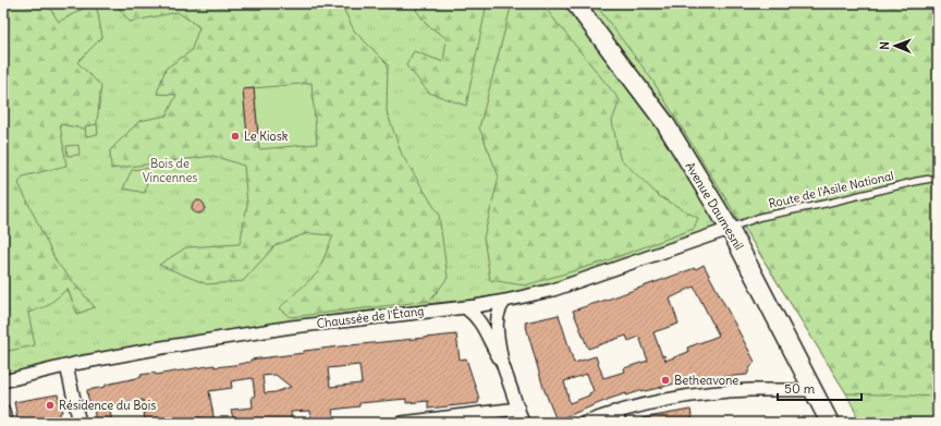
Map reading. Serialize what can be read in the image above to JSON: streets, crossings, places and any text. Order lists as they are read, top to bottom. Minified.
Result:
{"streets":{"street":["Avenue Daumesnil","Chaussée de l'Étang"],"lane":["Route de l'Asile National"]},"crossings":[["Route de l'Asile National","Avenue Daumesnil"],["Route de l'Asile National","Chaussée de l'Étang"],["Avenue Daumesnil","Chaussée de l'Étang"]],"parks":["Bois de Vincennes"],"places":["Le Kiosk","Betheavone","Résidence du Bois"],"scale_bar":"50 m","north":"left"}
